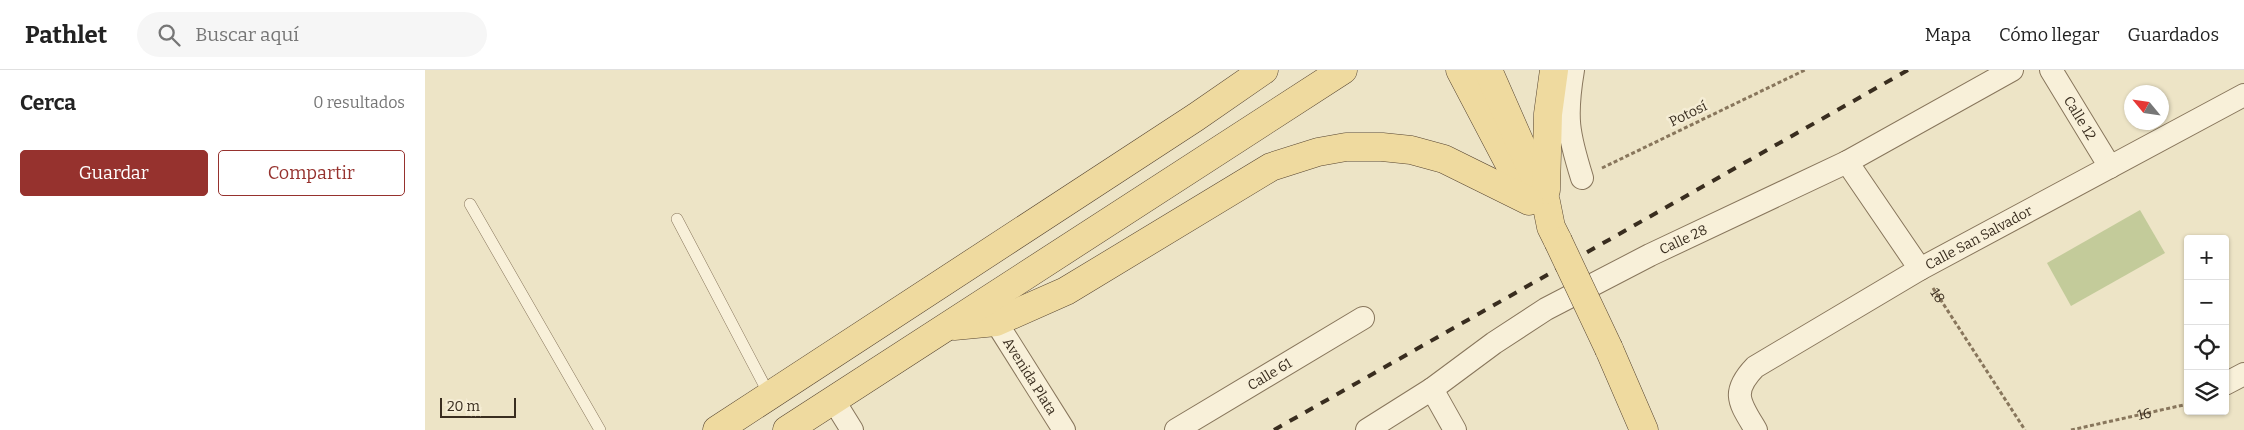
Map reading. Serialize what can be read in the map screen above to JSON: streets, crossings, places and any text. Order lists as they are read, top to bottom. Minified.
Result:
{"streets":{"street":["Calle 12","Calle San Salvador","Calle 28","Calle 61","Avenida Plata"],"path":["Potosí","18","16"]},"crossings":[["Calle 12","Calle San Salvador"],["Calle San Salvador","18"]],"scale_bar":"20 m","north":"top left","page":{"header":"Pathlet","search":"Buscar aquí","nav":["Mapa","Cómo llegar","Guardados"],"heading":["Cerca","0 resultados"],"buttons":["Guardar","Compartir"],"map_buttons":["+","−"],"scale":"20 m"}}
